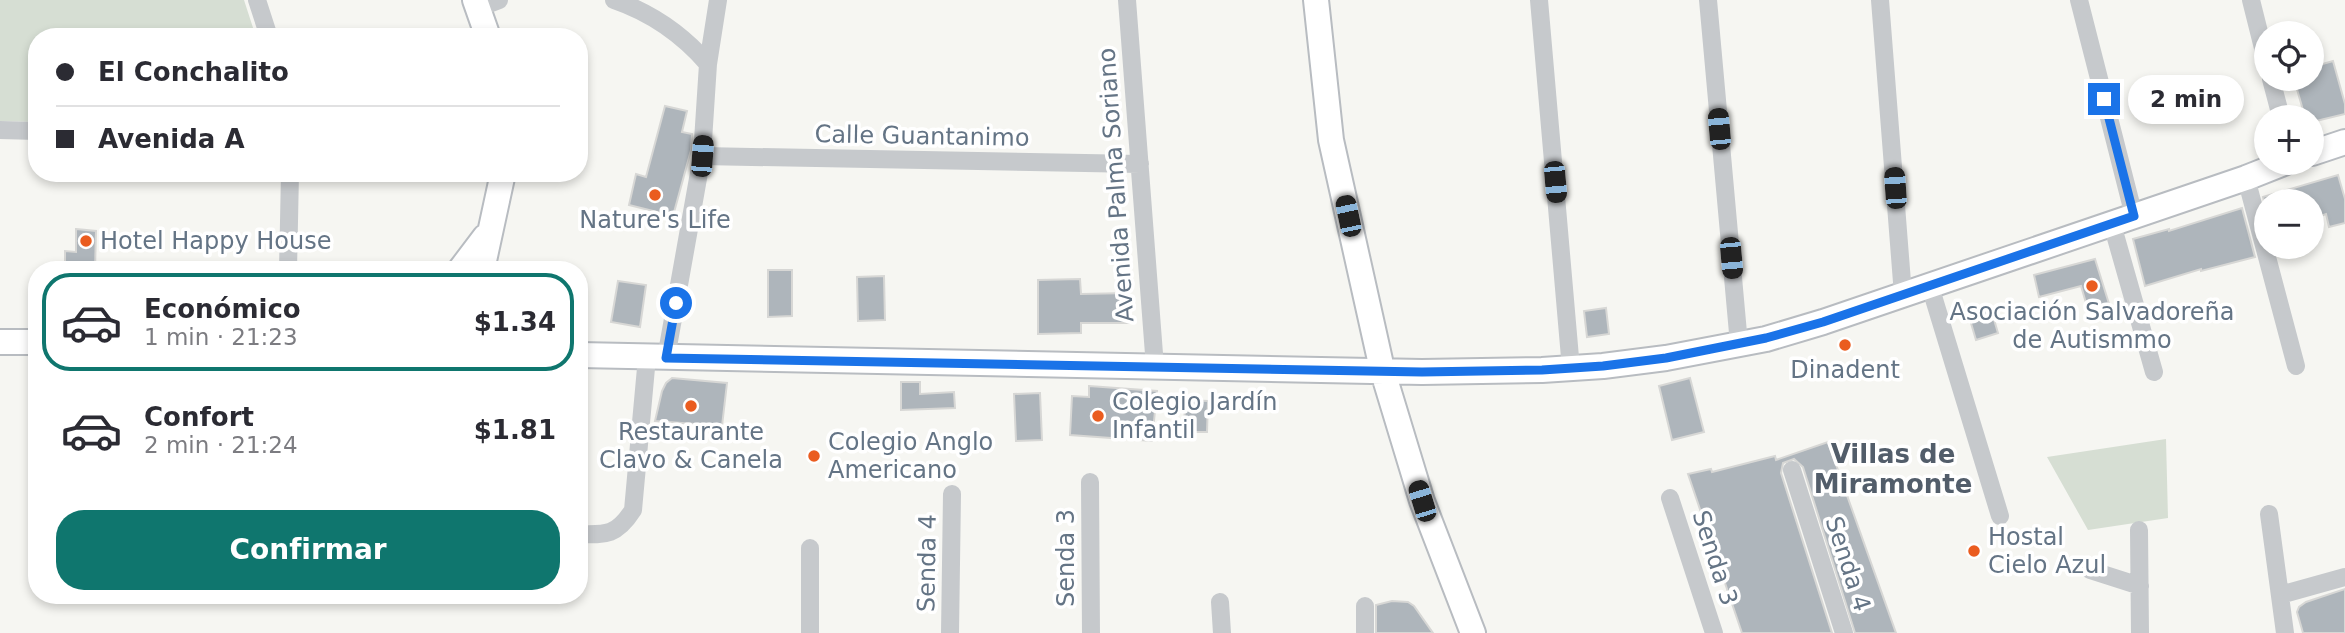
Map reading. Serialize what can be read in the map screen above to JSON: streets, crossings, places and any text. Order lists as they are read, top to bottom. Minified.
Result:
{"streets":{"street":["Calle Guantanimo","Avenida Palma Soriano","Senda 3","Senda 4"]},"crossings":[["Calle Guantanimo","Avenida Palma Soriano"]],"districts":["Villas de Miramonte"],"places":["Nature's Life","Hotel Happy House","Asociación Salvadoreña de Autismmo","Dinadent","Restaurante Clavo & Canela","Colegio Jardín Infantil","Colegio Anglo Americano","Hostal Cielo Azul"],"page":{"map_buttons":["+","−"],"banner":["El Conchalito","Avenida A"],"bubble":"2 min","list":[{"name":"Económico","note":"1 min · 21:23","value":"$1.34"},{"name":"Confort","note":"2 min · 21:24","value":"$1.81"}],"buttons":"Confirmar"}}
